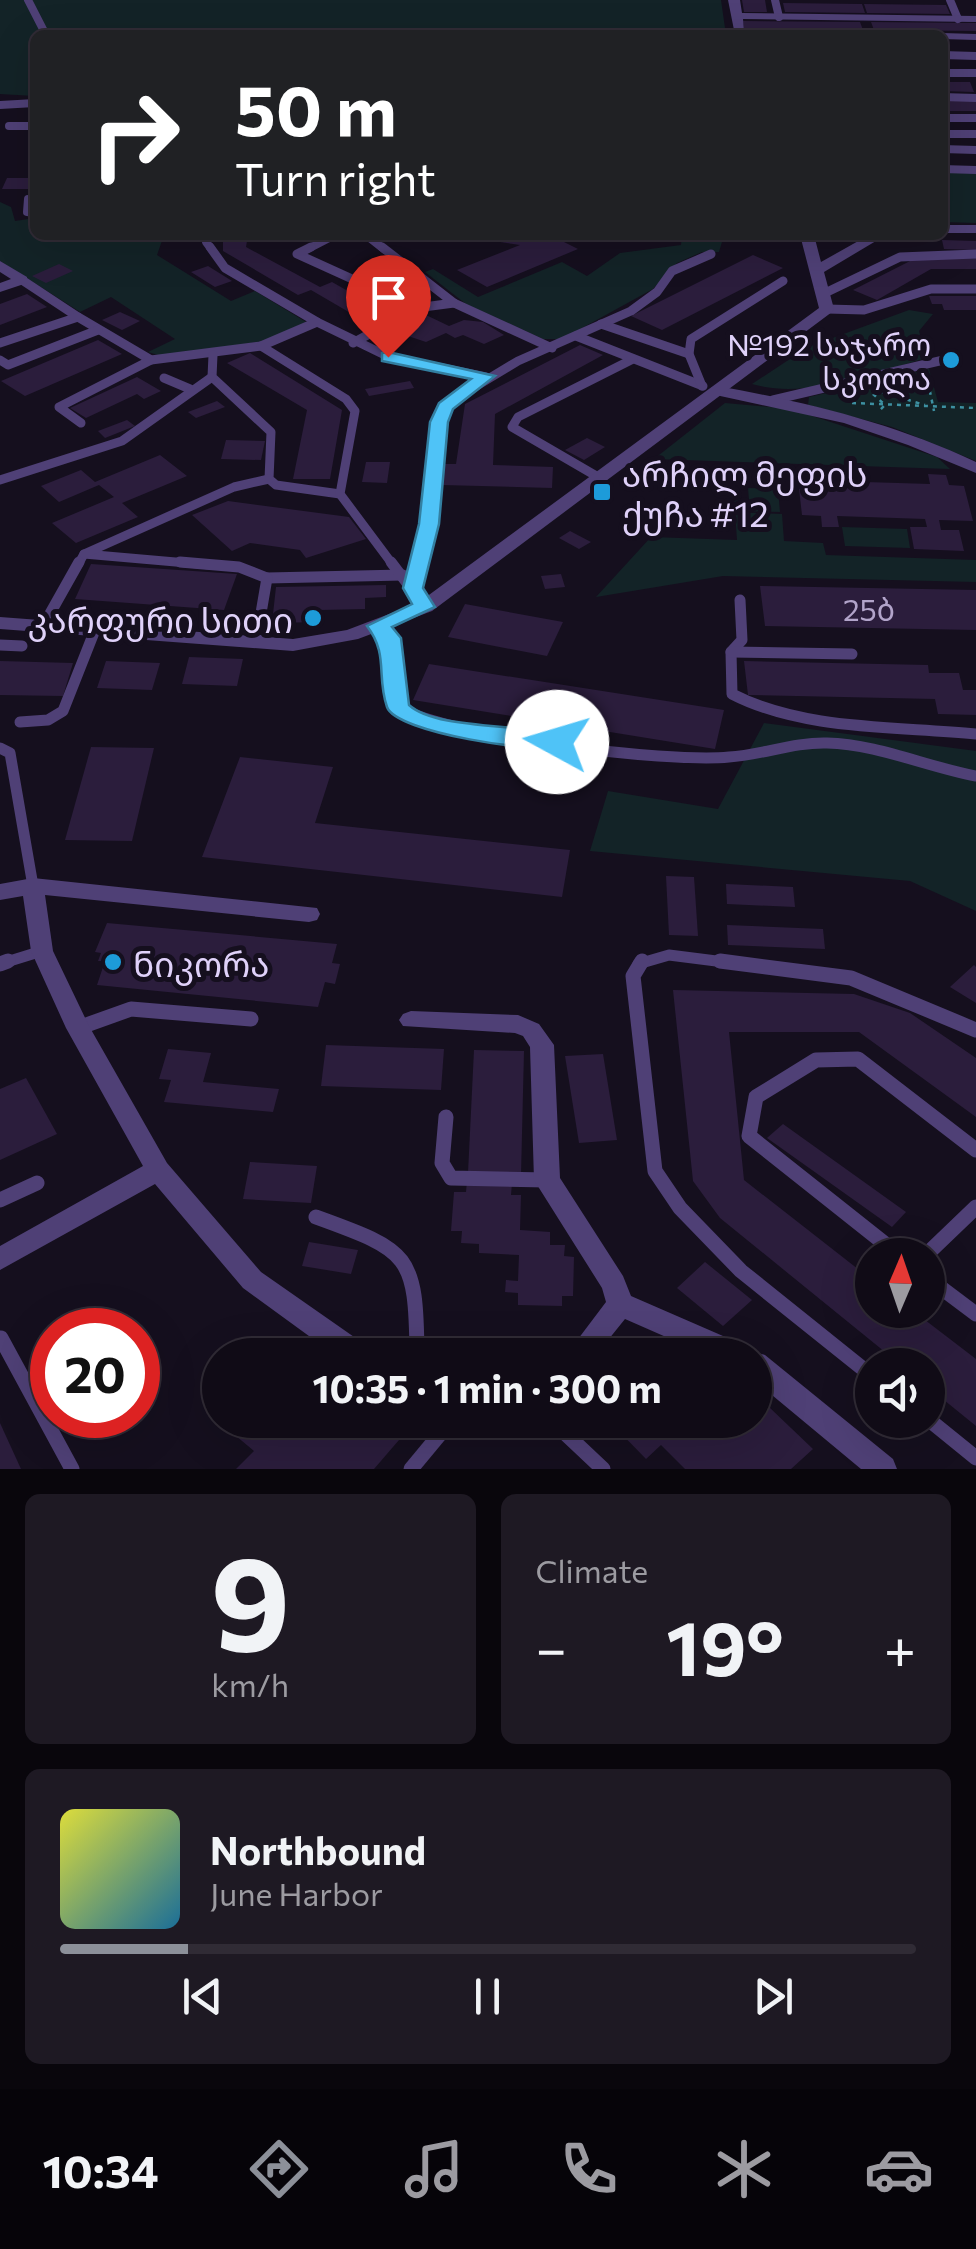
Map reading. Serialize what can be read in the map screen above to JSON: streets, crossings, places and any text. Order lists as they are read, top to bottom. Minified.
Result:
{"places":{"other":["№192 საჯარო სკოლა","კარფური სითი","ნიკორა"],"transit":["არჩილ მეფის ქუჩა #12"]},"house_numbers":["25ბ"],"north":"top","page":{"turn":["50 m","Turn right"],"limit":"20","trip":"10:35 · 1 min · 300 m","tile":[["9","km/h"],"Climate"],"heat":["−","19°","+"],"song":["Northbound","June Harbor"],"tabs":"10:34"}}
